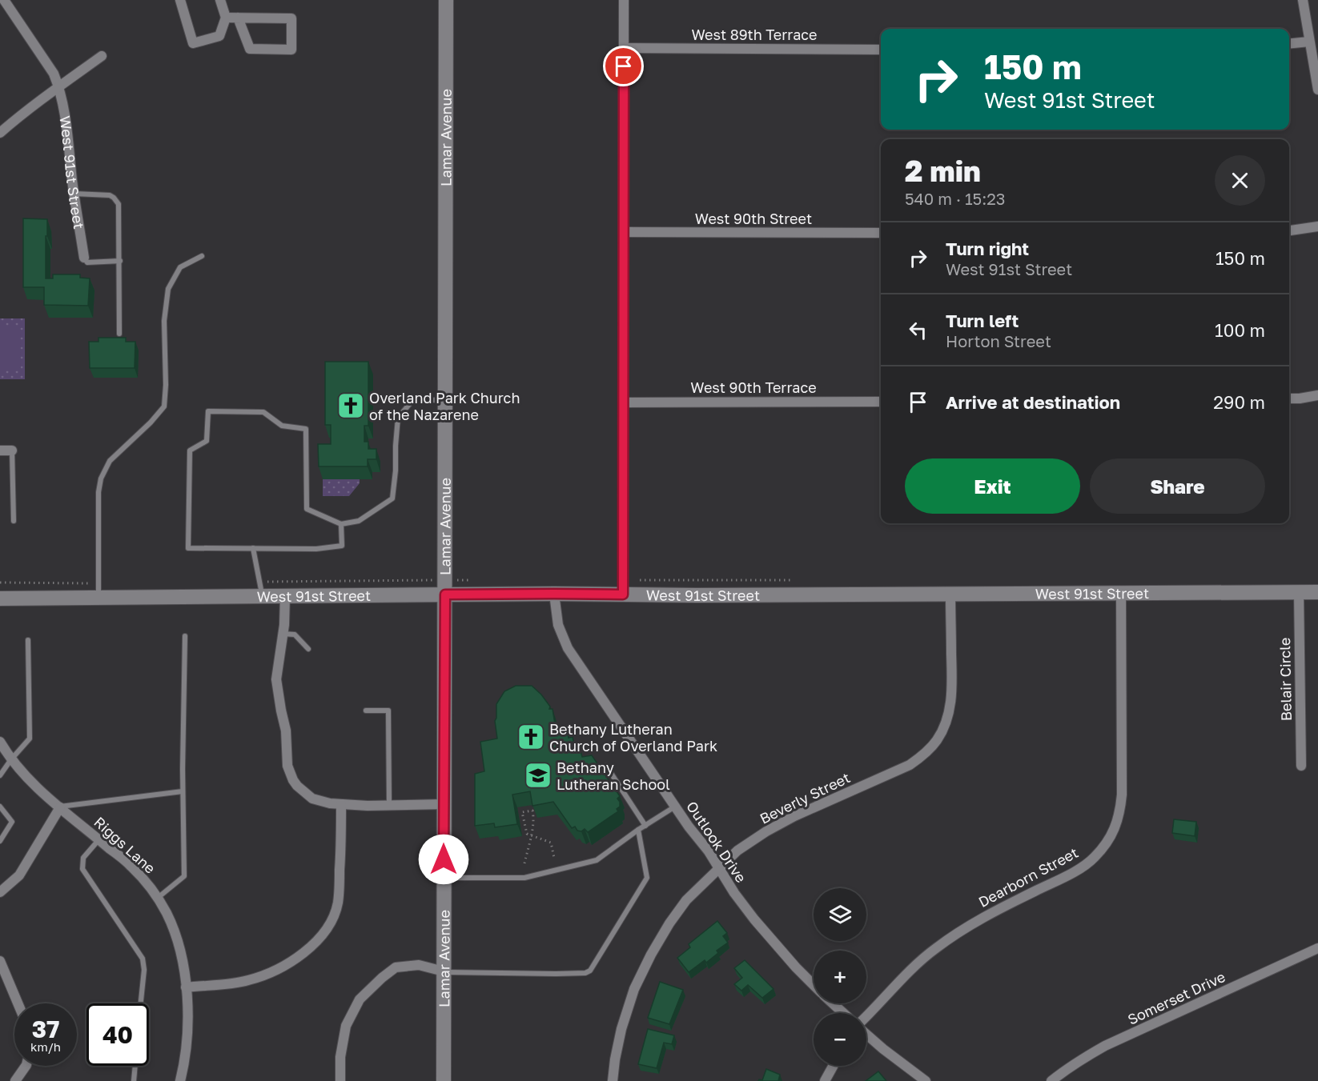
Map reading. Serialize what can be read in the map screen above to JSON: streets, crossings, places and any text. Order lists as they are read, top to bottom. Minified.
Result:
{"streets":{"street":["West 89th Terrace","Lamar Avenue","West 91st Street","West 90th Street","West 90th Terrace","Belair Circle","Beverly Street","Outlook Drive","Riggs Lane","Dearborn Street","Somerset Drive"]},"crossings":[["Lamar Avenue","West 91st Street"],["West 91st Street","Belair Circle"],["West 91st Street","Beverly Street"],["West 91st Street","Outlook Drive"],["West 91st Street","Dearborn Street"],["Beverly Street","Outlook Drive"]],"places":{"church":["Overland Park Church of the Nazarene","Bethany Lutheran Church of Overland Park"],"school or university":["Bethany Lutheran School"]},"page":{"turn":["150 m","West 91st Street"],"heading":["2 min","540 m · 15:23"],"list":[{"name":"Turn right","note":"West 91st Street","value":"150 m"},{"name":"Turn left","note":"Horton Street","value":"100 m"},{"name":"Arrive at destination","value":"290 m"}],"buttons":["Exit","Share"],"map_buttons":["+","−"],"speed":"37 km/h","limit":"40"}}
